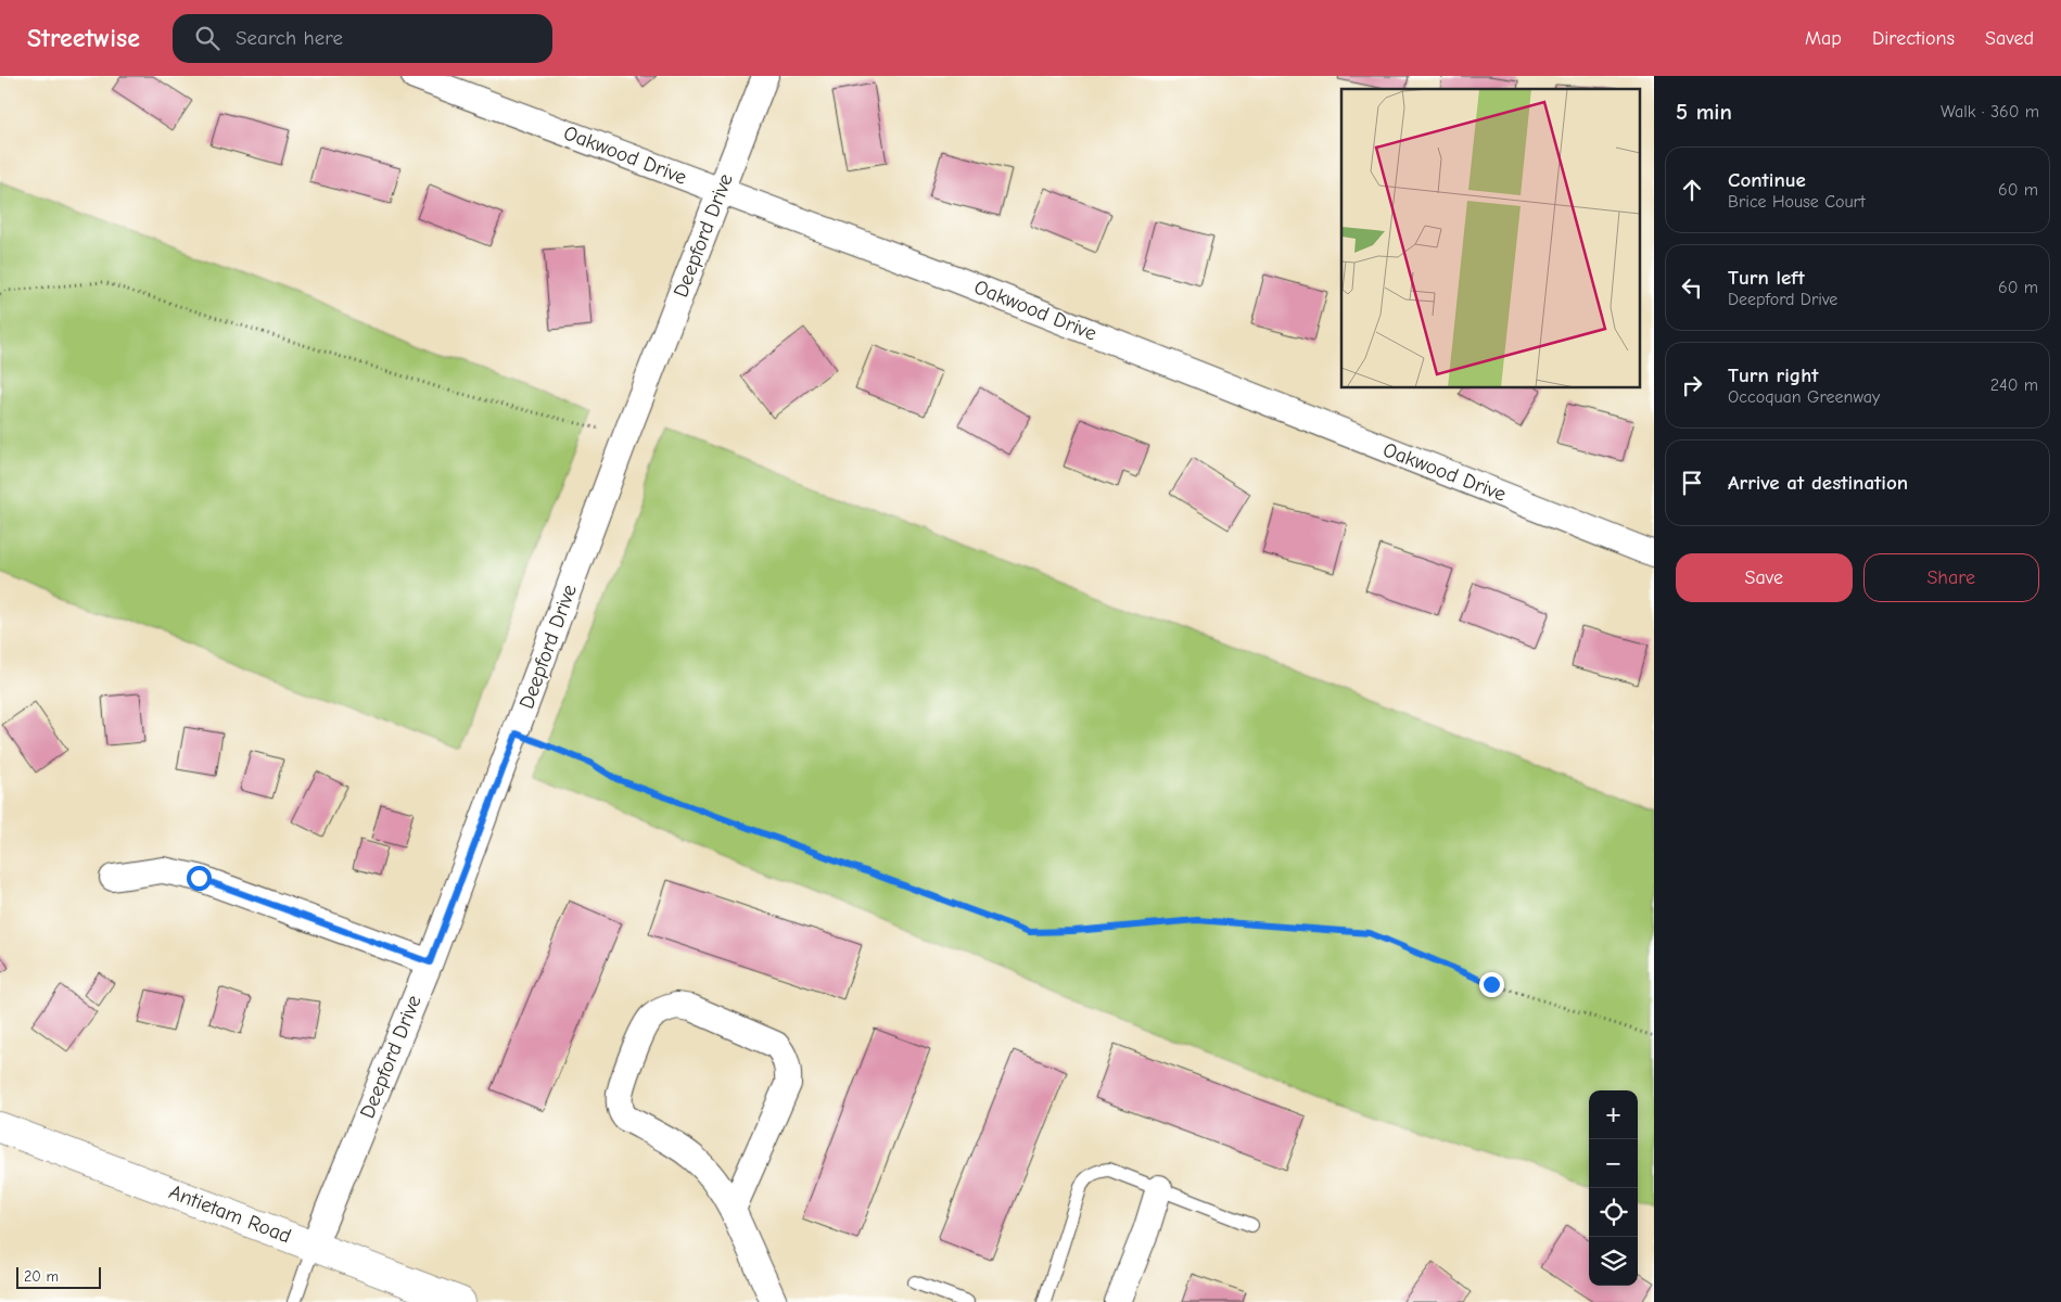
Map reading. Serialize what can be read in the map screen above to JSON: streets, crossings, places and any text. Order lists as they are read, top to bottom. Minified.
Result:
{"streets":{"street":["Oakwood Drive","Deepford Drive","Antietam Road"]},"crossings":[["Oakwood Drive","Deepford Drive"],["Deepford Drive","Antietam Road"]],"scale_bar":"20 m","page":{"header":"Streetwise","search":"Search here","nav":["Map","Directions","Saved"],"heading":["5 min","Walk · 360 m"],"list":[["Continue","Brice House Court","60 m"],["Turn left","Deepford Drive","60 m"],["Turn right","Occoquan Greenway","240 m"],"Arrive at destination"],"buttons":["Save","Share"],"map_buttons":["+","−"],"scale":"20 m"}}
